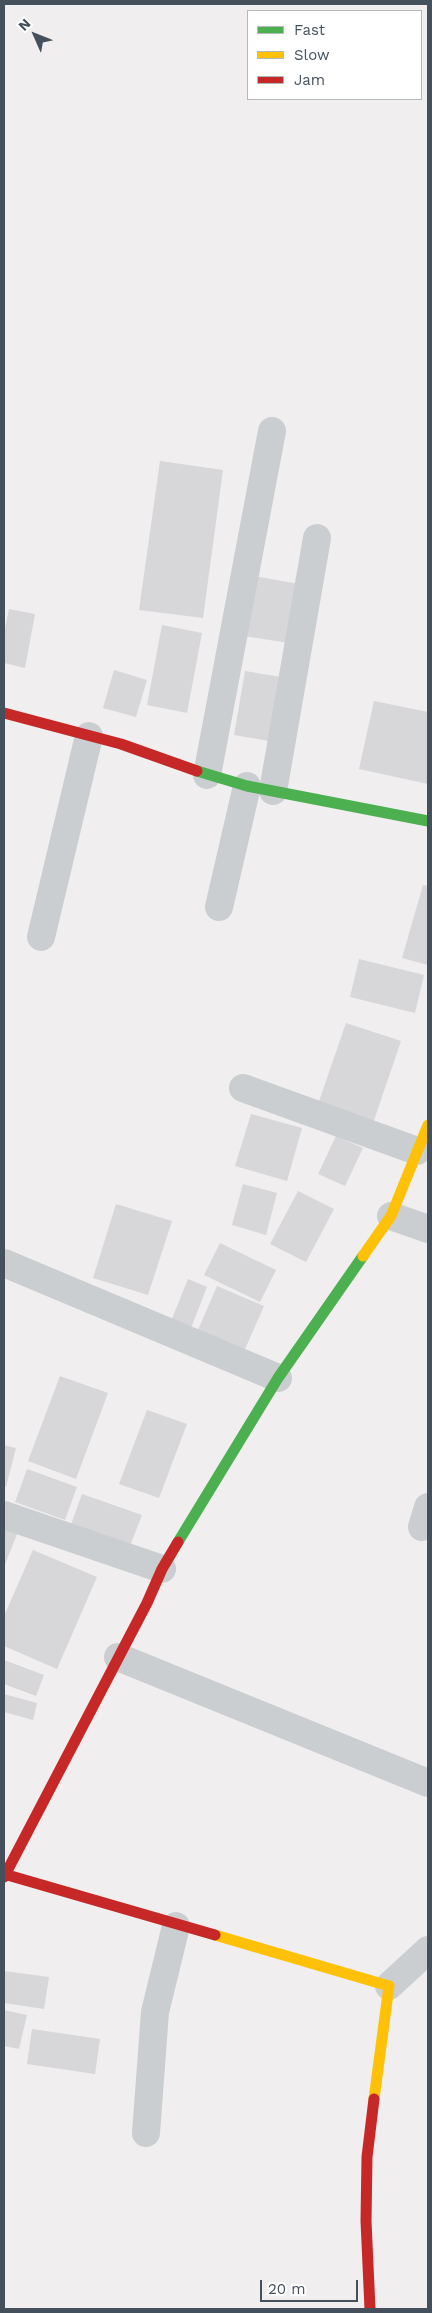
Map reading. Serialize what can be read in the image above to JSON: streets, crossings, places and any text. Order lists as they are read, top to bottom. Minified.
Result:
{"legend":["Fast","Slow","Jam"],"scale_bar":"20 m","north":"top left"}
